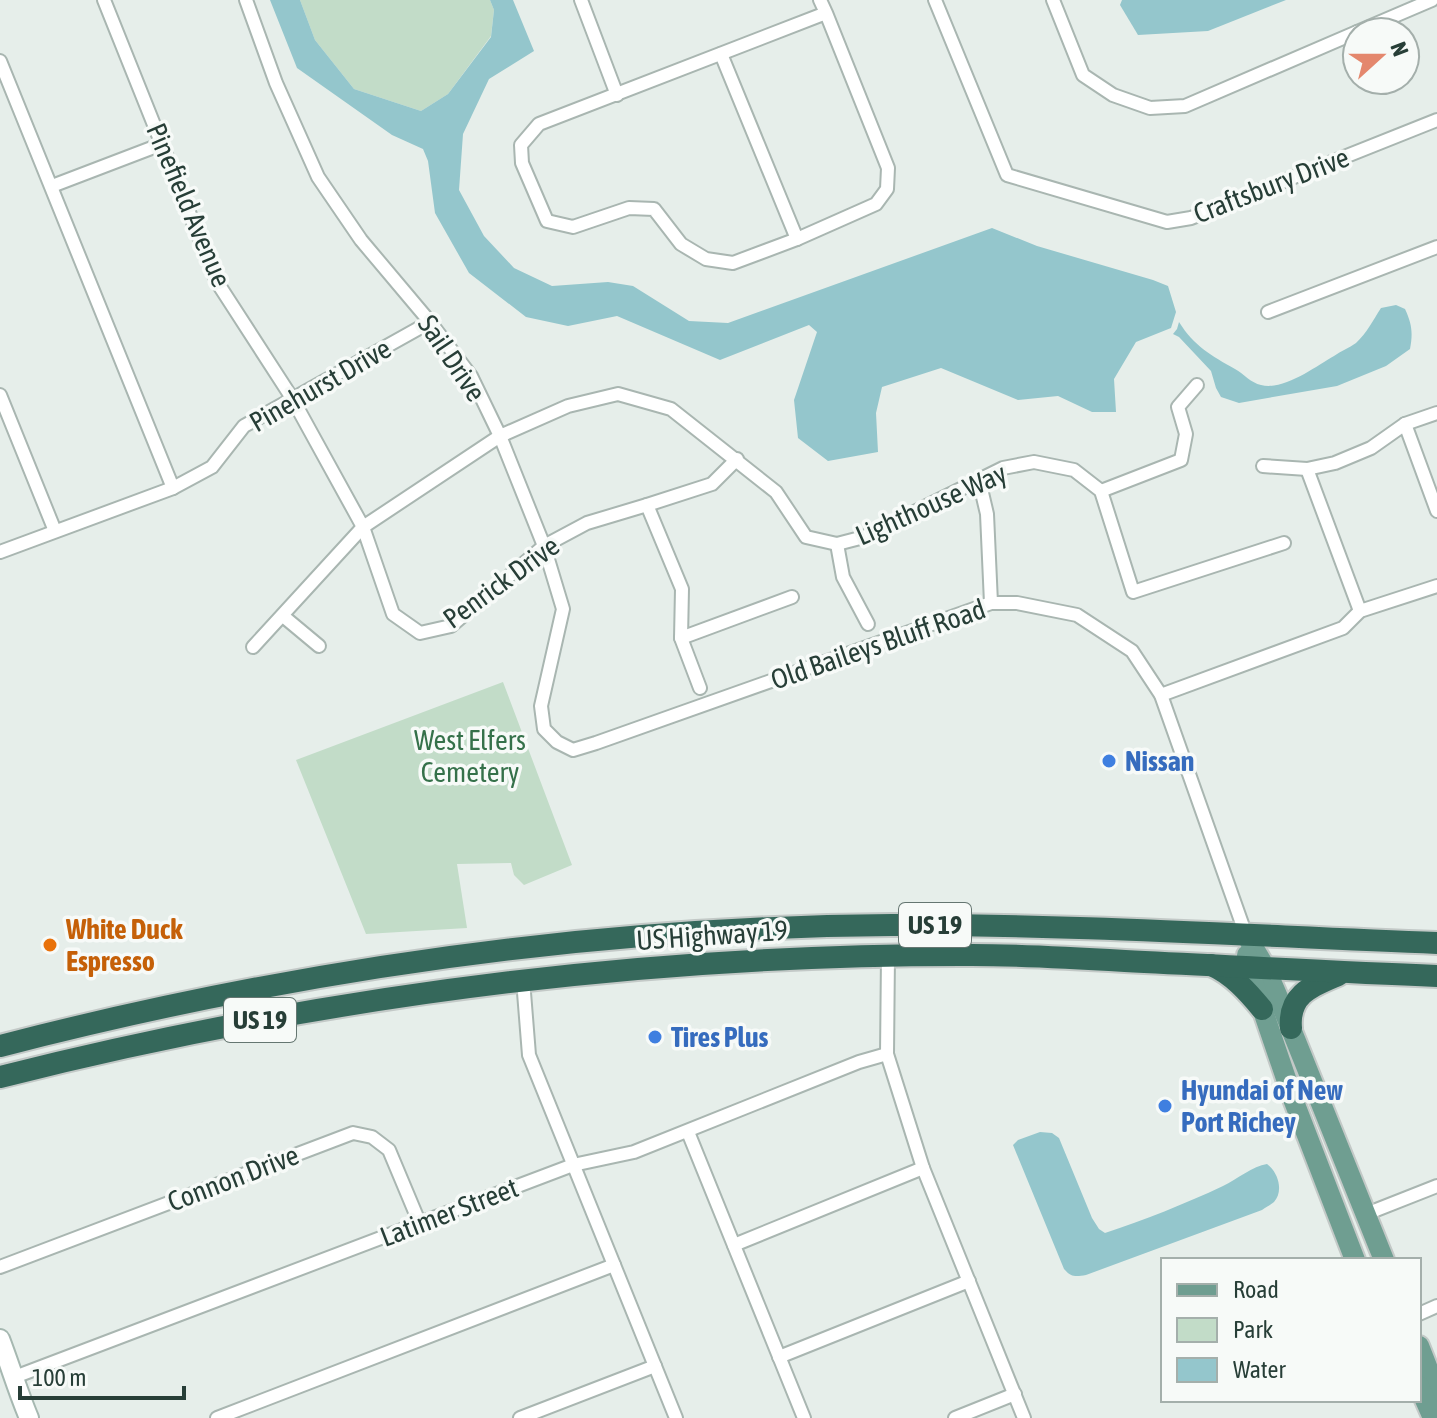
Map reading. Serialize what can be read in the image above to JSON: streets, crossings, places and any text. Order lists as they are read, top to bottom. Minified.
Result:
{"streets":{"highway":["US 19","US Highway 19"],"street":["Craftsbury Drive","Pinefield Avenue","Sail Drive","Pinehurst Drive","Lighthouse Way","Penrick Drive","Old Baileys Bluff Road","Connon Drive","Latimer Street"]},"crossings":[["Pinefield Avenue","Pinehurst Drive"],["Pinefield Avenue","Lighthouse Way"],["Pinefield Avenue","Penrick Drive"],["Sail Drive","Pinehurst Drive"],["Sail Drive","Lighthouse Way"],["Sail Drive","Penrick Drive"],["Sail Drive","Old Baileys Bluff Road"],["Lighthouse Way","Penrick Drive"],["Old Baileys Bluff Road","US Highway 19"],["Connon Drive","Latimer Street"]],"parks":["West Elfers Cemetery"],"places":["Nissan","White Duck Espresso","Tires Plus","Hyundai of New Port Richey"],"legend":["Road","Park","Water"],"scale_bar":"100 m","north":"right"}
